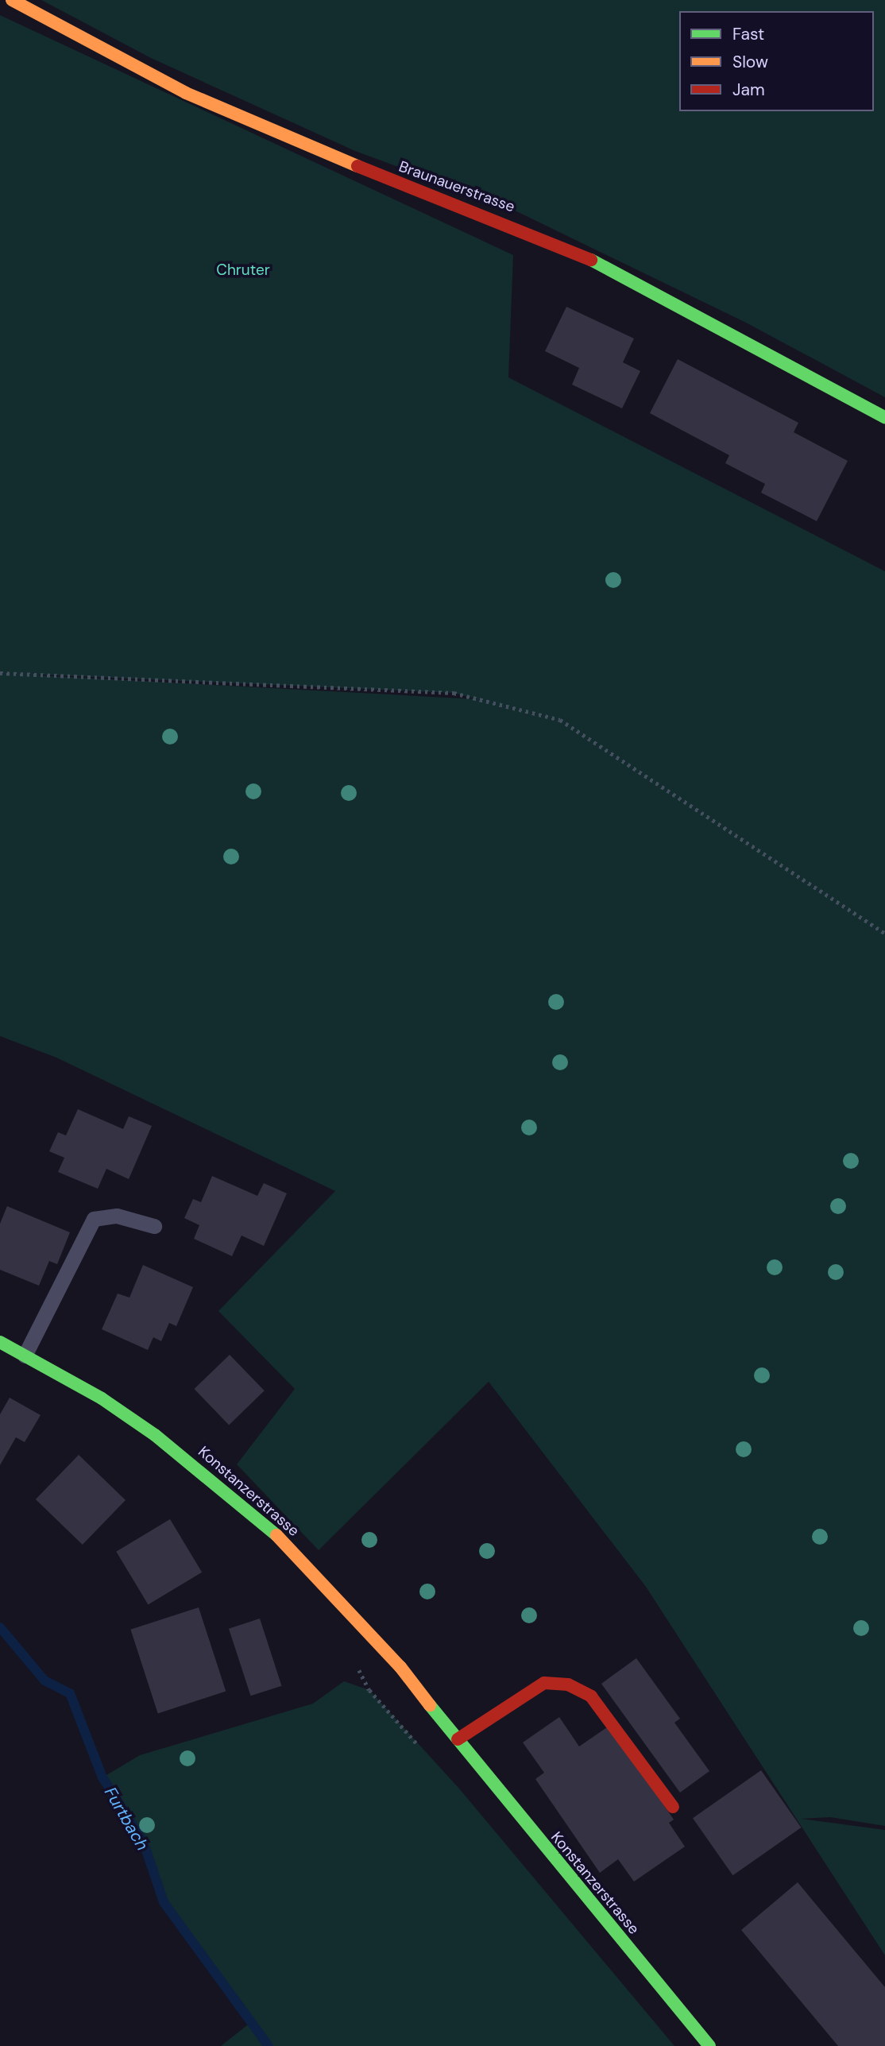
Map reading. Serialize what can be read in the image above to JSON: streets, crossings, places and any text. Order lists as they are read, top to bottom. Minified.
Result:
{"streets":{"street":["Braunauerstrasse","Konstanzerstrasse"]},"water":["Furtbach"],"parks":["Chruter"],"legend":["Fast","Slow","Jam"]}
